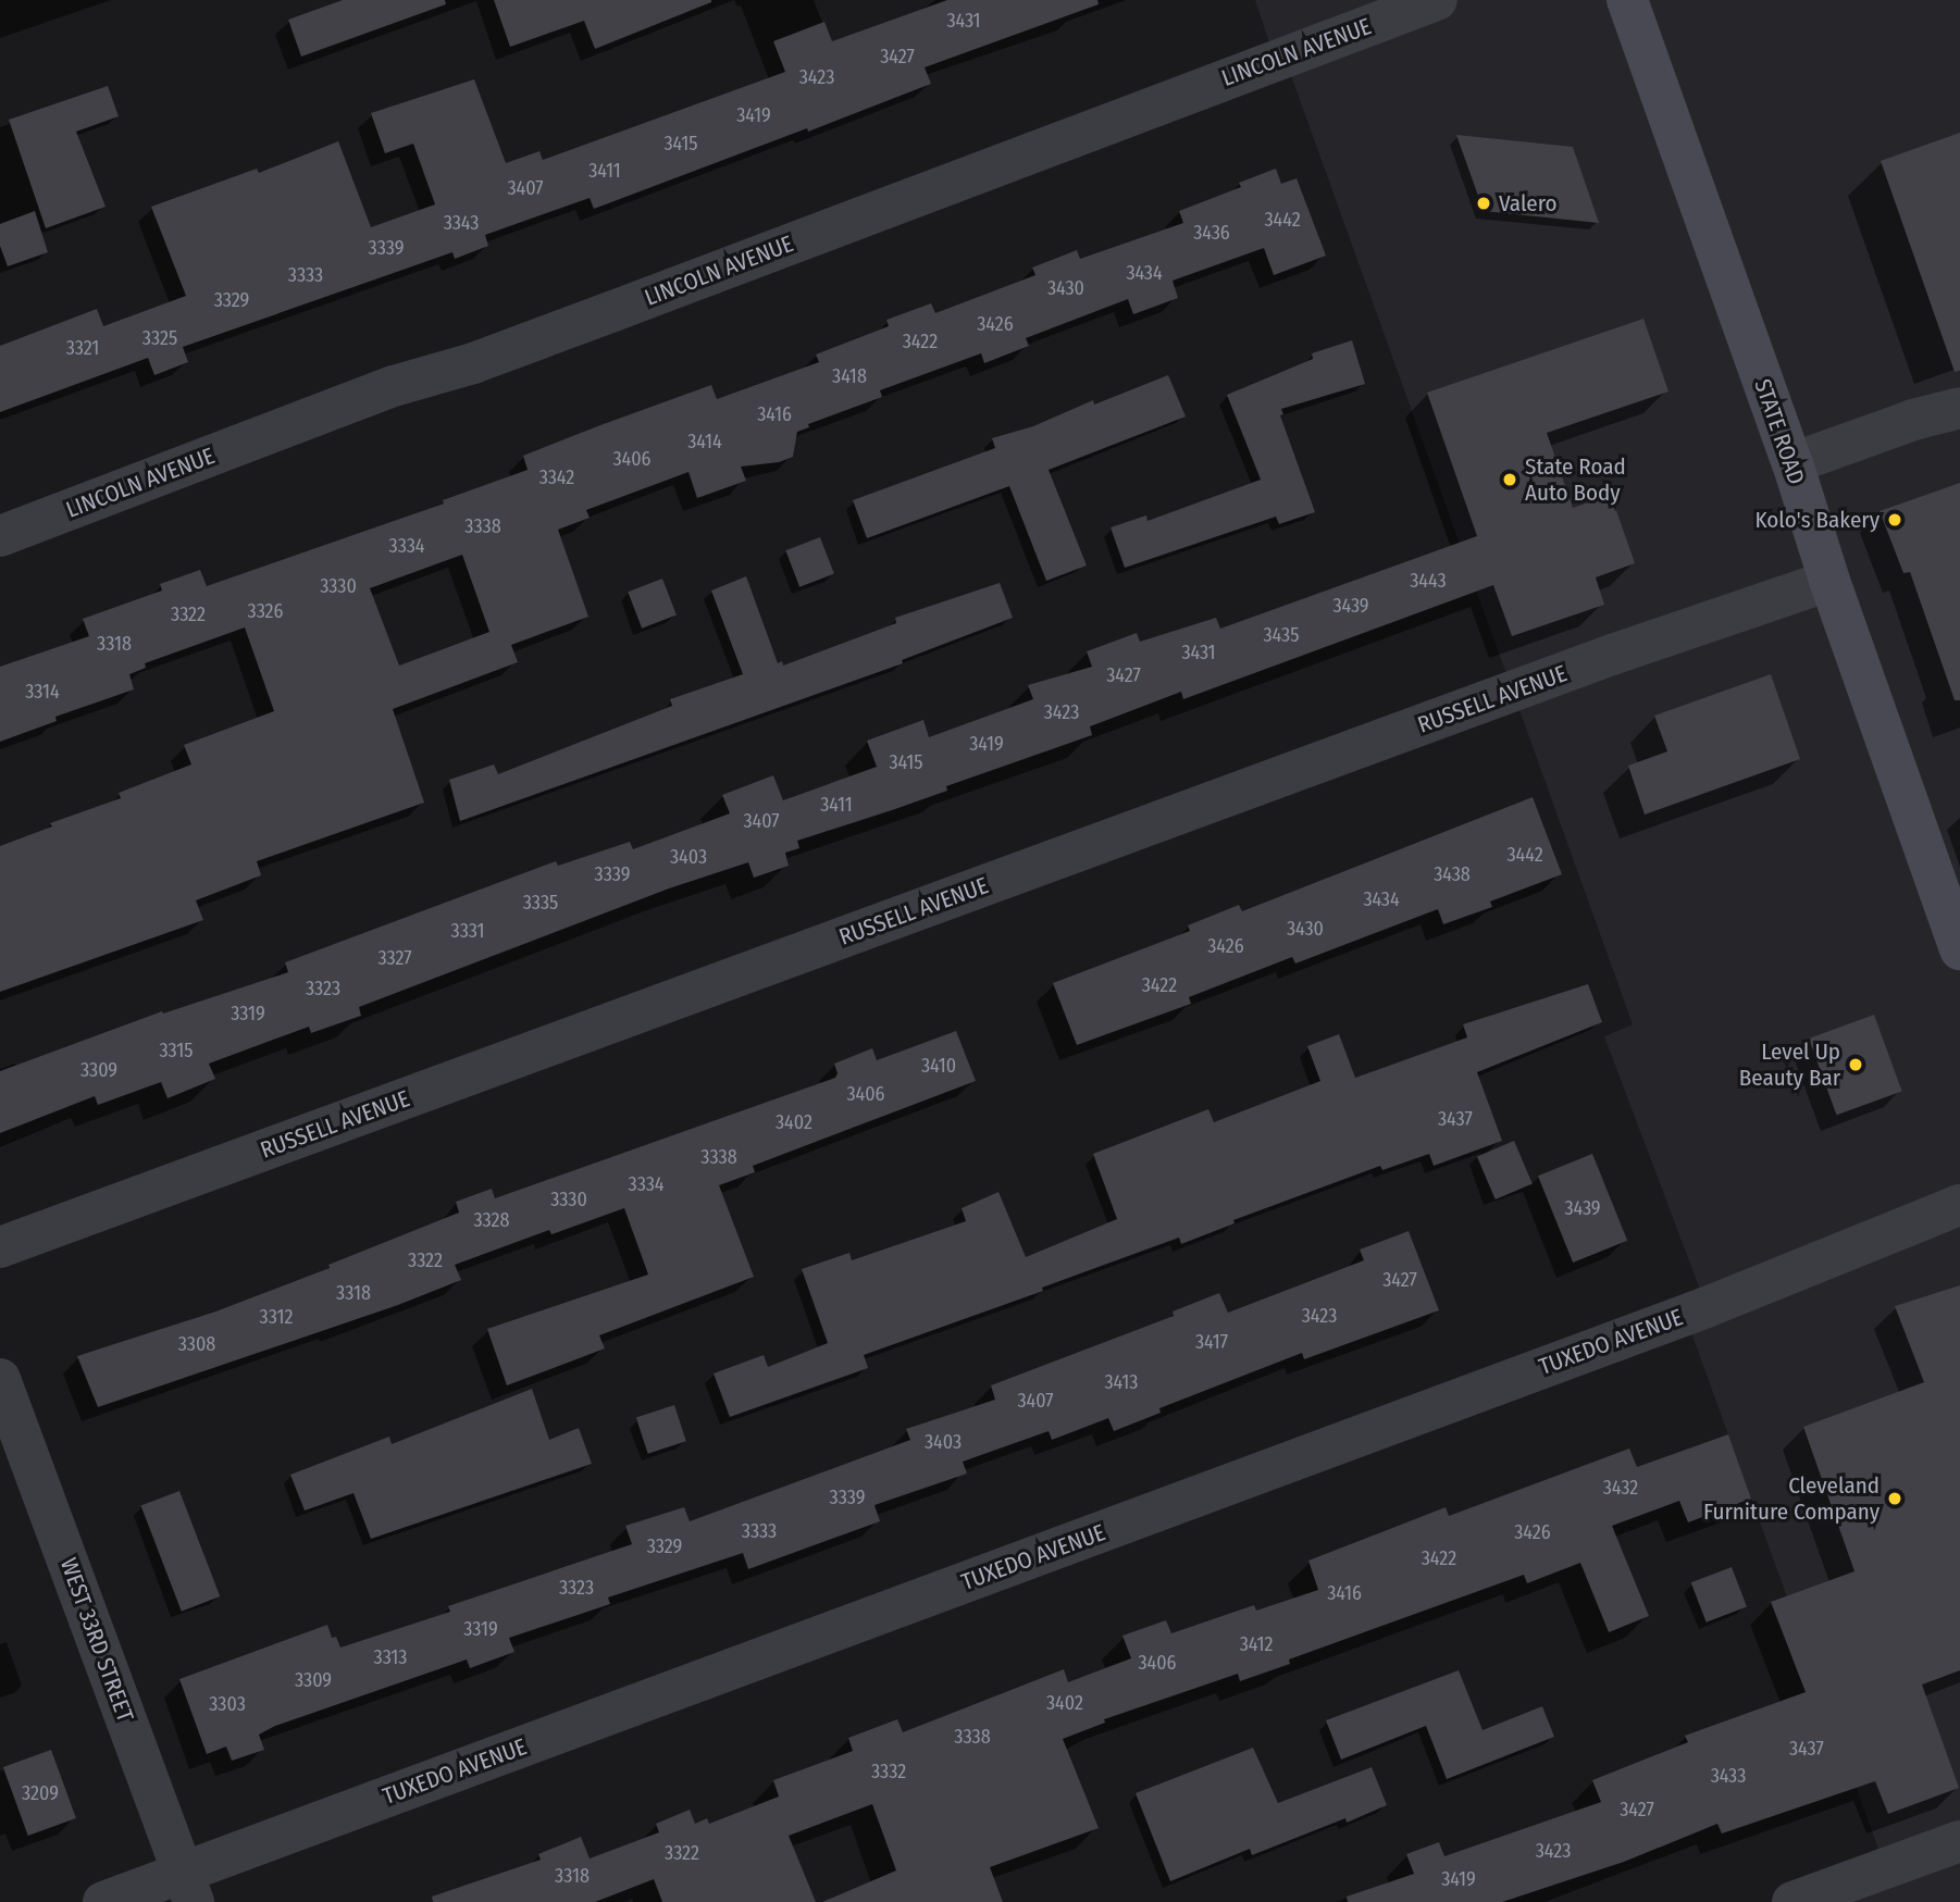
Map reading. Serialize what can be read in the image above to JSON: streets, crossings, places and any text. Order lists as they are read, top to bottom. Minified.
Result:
{"streets":{"main road":["STATE ROAD"],"street":["LINCOLN AVENUE","RUSSELL AVENUE","TUXEDO AVENUE","WEST 33RD STREET"]},"crossings":[["STATE ROAD","RUSSELL AVENUE"],["TUXEDO AVENUE","WEST 33RD STREET"]],"places":["Valero","State Road Auto Body","Kolo's Bakery","Level Up Beauty Bar","Cleveland Furniture Company"],"house_numbers":["3431","3427","3423","3419","3415","3411","3407","3442","3343","3436","3339","3434","3333","3430","3329","3426","3325","3422","3321","3418","3416","3414","3406","3342","3338","3334","3443","3330","3439","3326","3322","3435","3318","3431","3427","3314","3423","3419","3415","3411","3407","3442","3403","3339","3438","3434","3335","3430","3331","3426","3327","3422","3323","3319","3315","3410","3309","3406","3437","3402","3338","3334","3330","3439","3328","3322","3427","3318","3423","3312","3417","3308","3413","3407","3403","3432","3339","3333","3426","3329","3422","3323","3416","3319","3412","3313","3406","3309","3402","3303","3338","3437","3332","3433","3209","3427","3423","3322","3318","3419"]}
